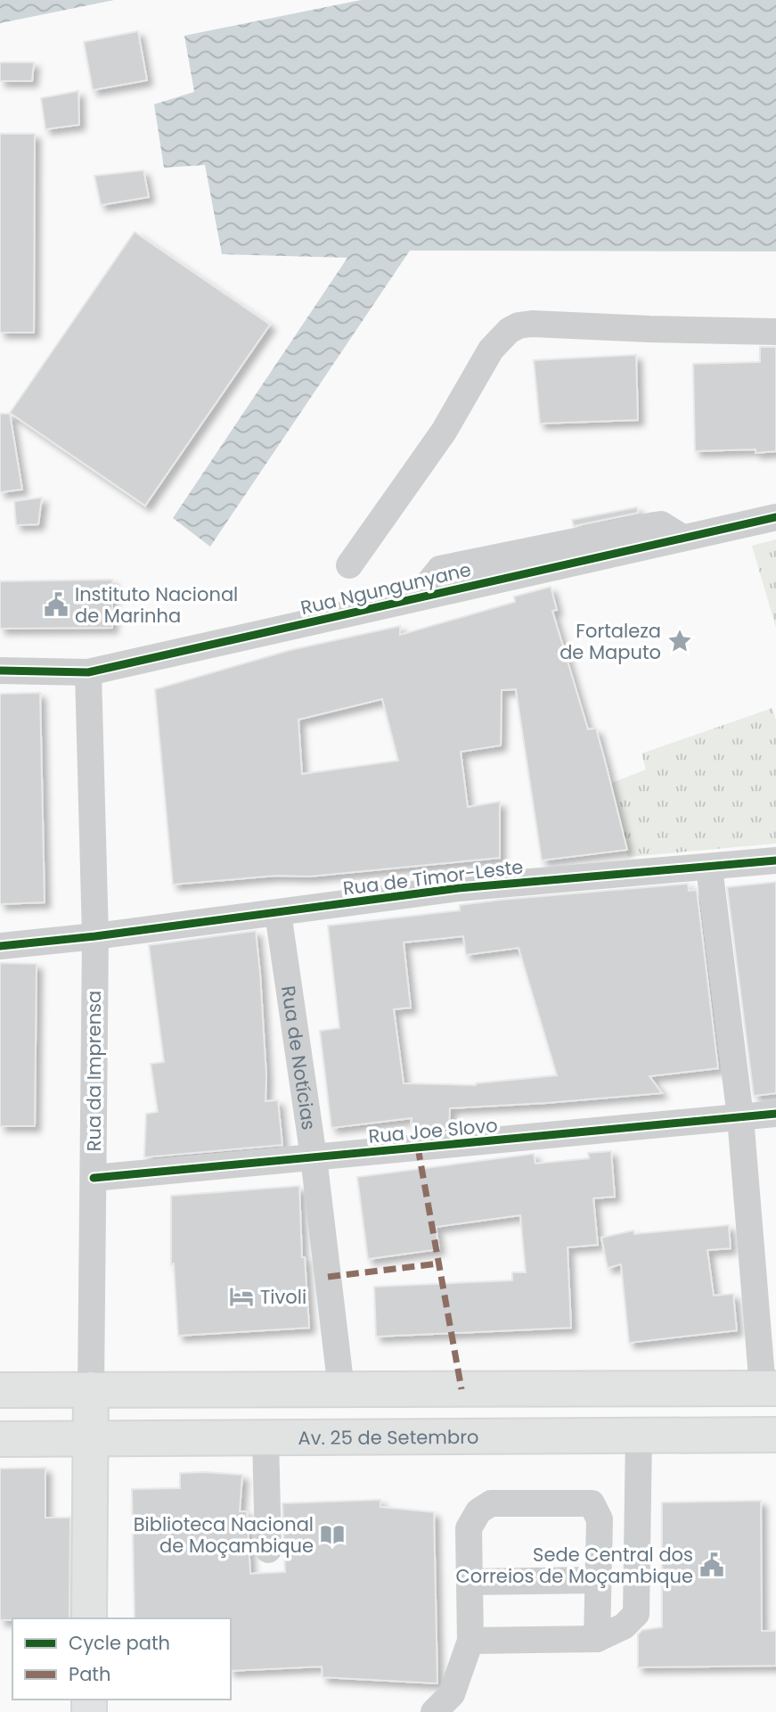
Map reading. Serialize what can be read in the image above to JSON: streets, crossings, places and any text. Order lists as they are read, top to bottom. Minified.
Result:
{"streets":{"main road":["Rua da Imprensa","Av. 25 de Setembro"],"street":["Rua Ngungunyane","Rua de Timor-Leste","Rua de Notícias","Rua Joe Slovo"]},"crossings":[["Rua Ngungunyane","Rua da Imprensa"],["Rua de Timor-Leste","Rua de Notícias"],["Rua de Timor-Leste","Rua da Imprensa"],["Rua de Notícias","Rua Joe Slovo"],["Rua da Imprensa","Rua Joe Slovo"],["Rua da Imprensa","Av. 25 de Setembro"]],"places":{"public building":["Instituto Nacional de Marinha","Sede Central dos Correios de Moçambique"],"place":["Fortaleza de Maputo"],"hotel":["Tivoli"],"library":["Biblioteca Nacional de Moçambique"]},"legend":["Cycle path","Path"]}
